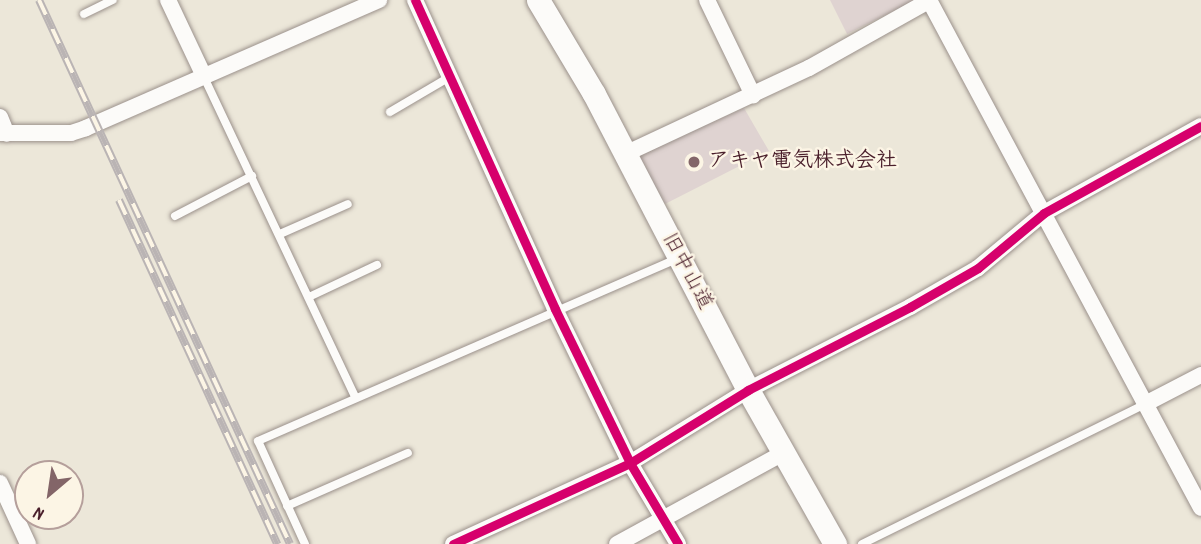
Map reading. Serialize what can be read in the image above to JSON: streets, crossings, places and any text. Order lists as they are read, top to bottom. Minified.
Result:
{"streets":{"main road":["旧中山道"]},"places":["アキヤ電気株式会社"],"north":"bottom left"}
